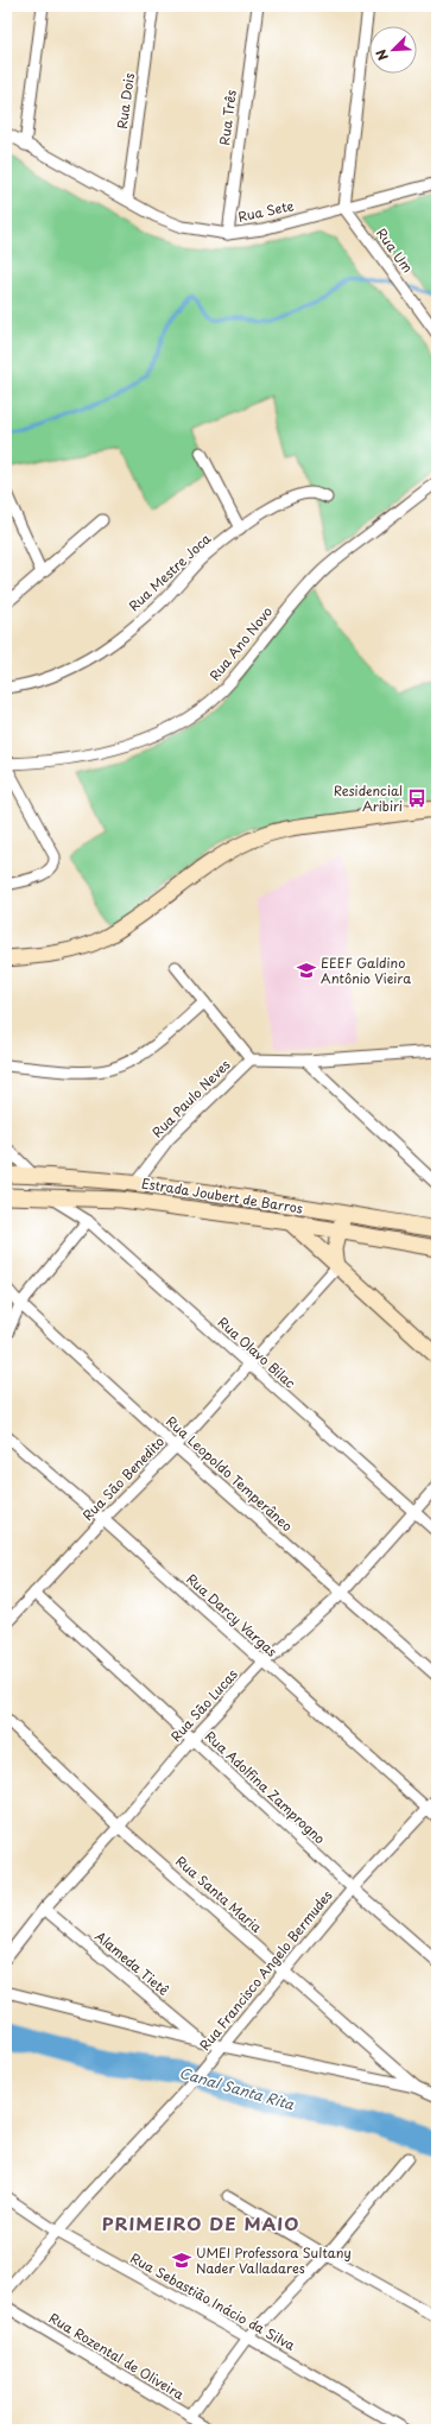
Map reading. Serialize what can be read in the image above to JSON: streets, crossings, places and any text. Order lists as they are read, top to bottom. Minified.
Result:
{"streets":{"main road":["Estrada Joubert de Barros"],"street":["Rua Dois","Rua Três","Rua Sete","Rua Um","Rua Mestre Joca","Rua Ano Novo","Rua Paulo Neves","Rua Olavo Bilac","Rua Leopoldo Temperâneo","Rua São Benedito","Rua Darcy Vargas","Rua São Lucas","Rua Adolfina Zamprogno","Rua Santa Maria","Alameda Tietê","Rua Francisco Angelo Bermudes","Rua Sebastião Inácio da Silva","Rua Rozental de Oliveira"]},"crossings":[["Rua Dois","Rua Sete"],["Rua Três","Rua Sete"],["Rua Sete","Rua Um"],["Rua Paulo Neves","Estrada Joubert de Barros"],["Estrada Joubert de Barros","Rua Olavo Bilac"],["Rua Olavo Bilac","Rua São Benedito"],["Rua Olavo Bilac","Rua São Lucas"],["Rua Leopoldo Temperâneo","Rua São Benedito"],["Rua Leopoldo Temperâneo","Rua São Lucas"],["Rua São Benedito","Rua Darcy Vargas"],["Rua São Benedito","Rua Adolfina Zamprogno"],["Rua Darcy Vargas","Rua São Lucas"],["Rua Darcy Vargas","Rua Francisco Angelo Bermudes"],["Rua São Lucas","Rua Adolfina Zamprogno"],["Rua São Lucas","Rua Santa Maria"],["Rua São Lucas","Alameda Tietê"],["Rua Adolfina Zamprogno","Rua Francisco Angelo Bermudes"],["Rua Santa Maria","Rua Francisco Angelo Bermudes"],["Rua Francisco Angelo Bermudes","Rua Sebastião Inácio da Silva"]],"districts":["PRIMEIRO DE MAIO"],"water":["Canal Santa Rita"],"places":{"bus stop":["Residencial Aribiri"],"school or university":["EEEF Galdino Antônio Vieira","UMEI Professora Sultany Nader Valladares"]},"north":"bottom left"}
